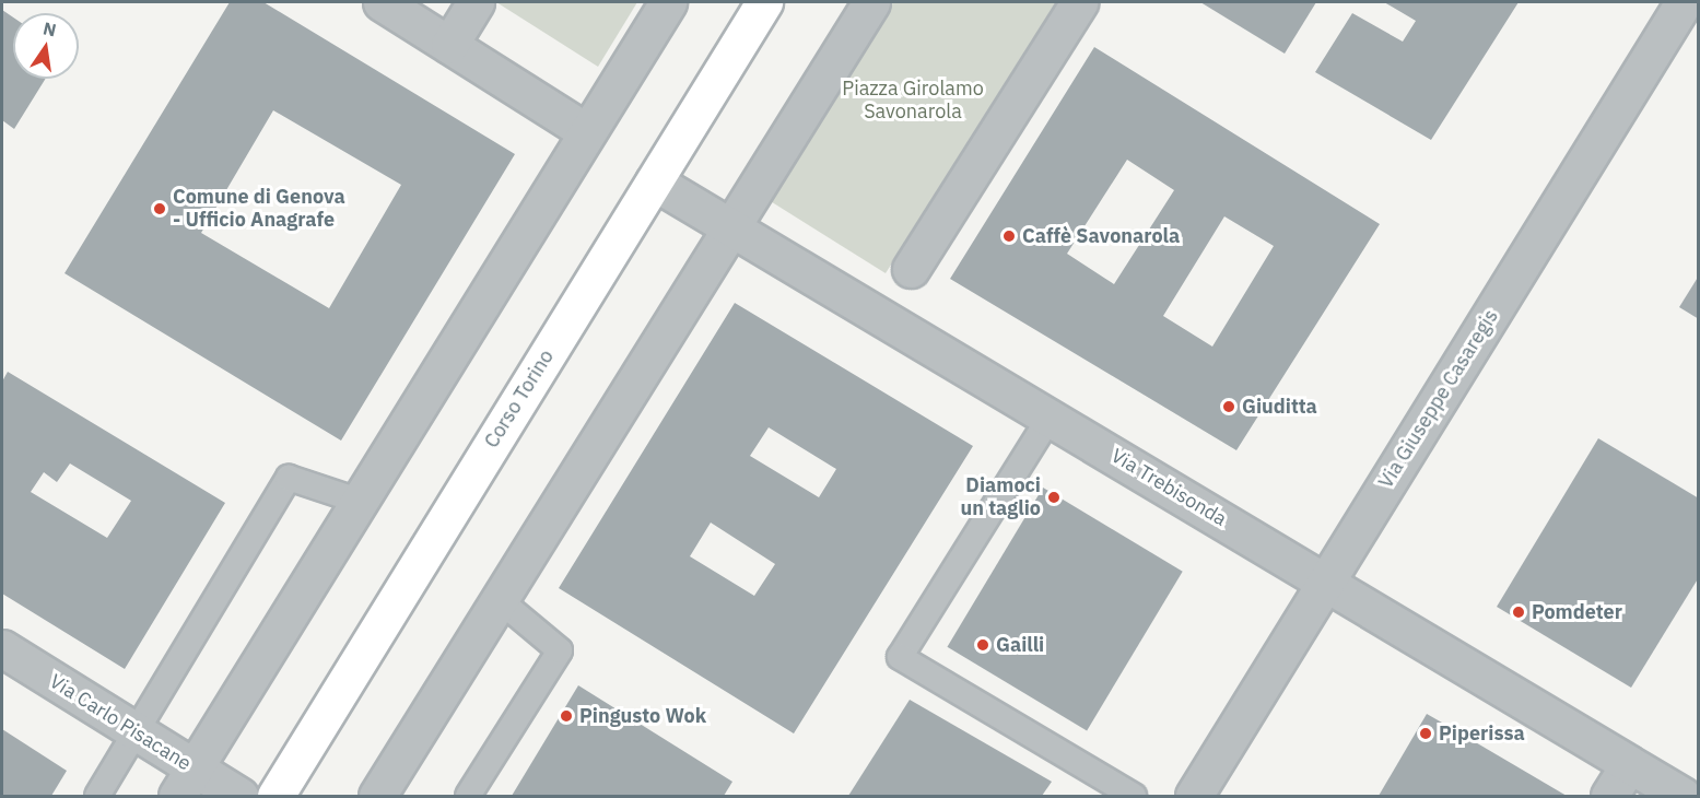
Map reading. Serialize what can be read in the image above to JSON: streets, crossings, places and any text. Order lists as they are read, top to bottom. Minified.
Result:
{"streets":{"main road":["Corso Torino"],"street":["Via Giuseppe Casaregis","Via Trebisonda","Via Carlo Pisacane"]},"crossings":[["Corso Torino","Via Trebisonda"],["Via Giuseppe Casaregis","Via Trebisonda"]],"parks":["Piazza Girolamo Savonarola"],"places":["Comune di Genova - Ufficio Anagrafe","Caffè Savonarola","Giuditta","Diamoci un taglio","Pomdeter","Gailli","Pingusto Wok","Piperissa"],"north":"top"}
